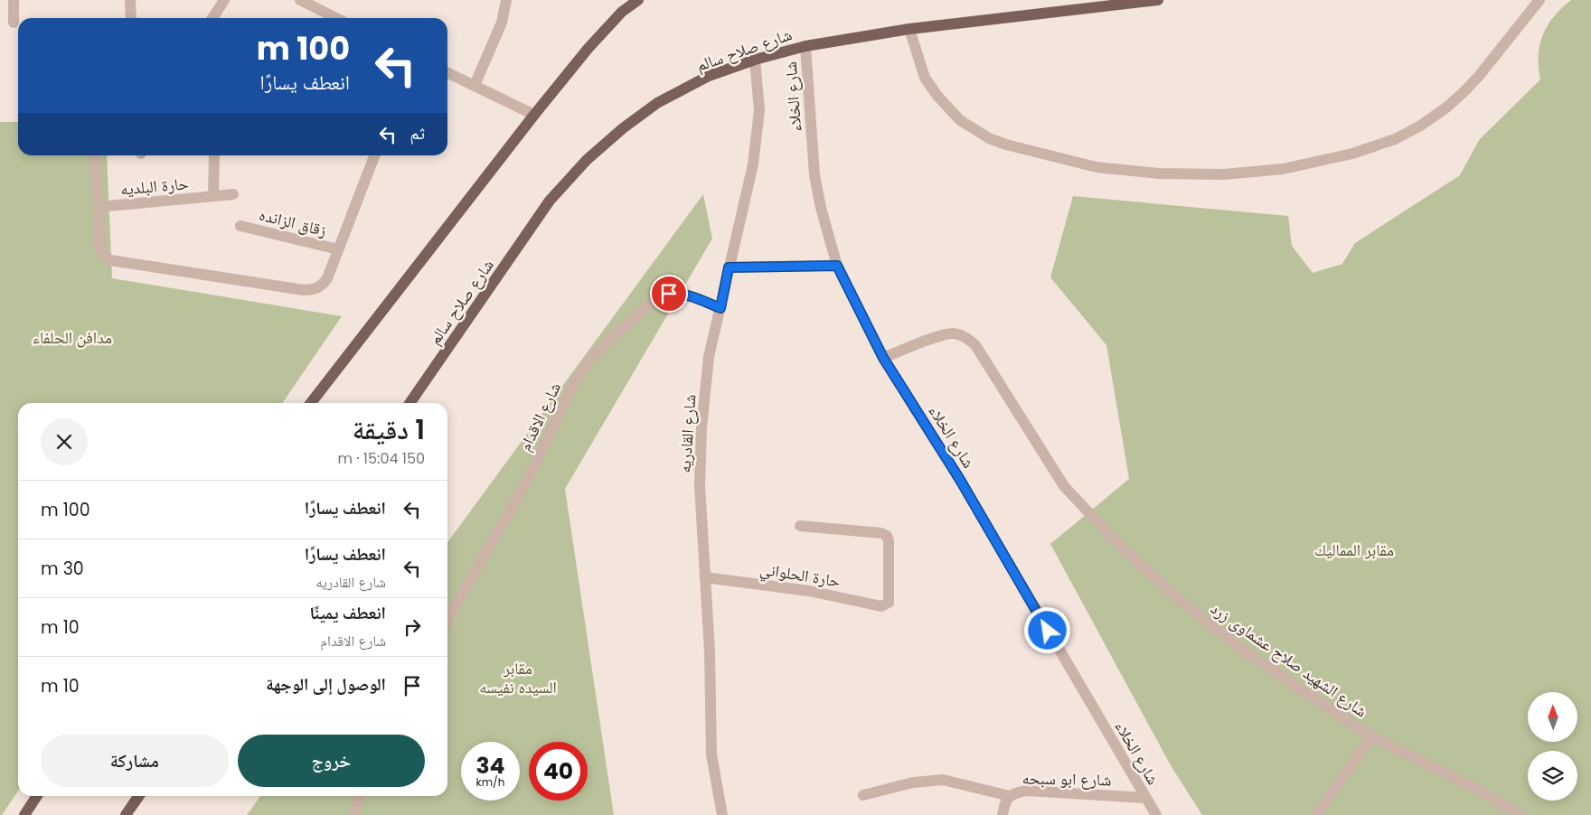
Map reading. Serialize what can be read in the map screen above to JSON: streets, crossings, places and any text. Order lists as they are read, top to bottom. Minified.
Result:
{"streets":{"main road":["شارع صلاح سالم"],"street":["شارع الخلاء","حارة البلديه","زقاق الزانده","شارع الاقدام","شارع القادريه","حارة الحلواني","شارع الشهيد صلاح عشماوى زرد","شارع ابو سبحه"]},"crossings":[["شارع صلاح سالم","شارع الخلاء"],["شارع صلاح سالم","شارع القادريه"],["شارع الخلاء","شارع الشهيد صلاح عشماوى زرد"],["شارع الخلاء","شارع ابو سبحه"],["شارع الاقدام","شارع القادريه"],["شارع القادريه","حارة الحلواني"]],"parks":["مدافن الحلفاء","مقابر المماليك","مقابر السيده نفيسه"],"north":"top","page":{"turn":["100 m","انعطف يسارًا"],"then":"ثم","heading":["1 دقيقة","150 m · 15:04"],"list":[{"name":"انعطف يسارًا","value":"100 m"},{"name":"انعطف يسارًا","note":"شارع القادريه","value":"30 m"},{"name":"انعطف يمينًا","note":"شارع الاقدام","value":"10 m"},{"name":"الوصول إلى الوجهة","value":"10 m"}],"buttons":["خروج","مشاركة"],"speed":"34 km/h","limit":"40"}}
